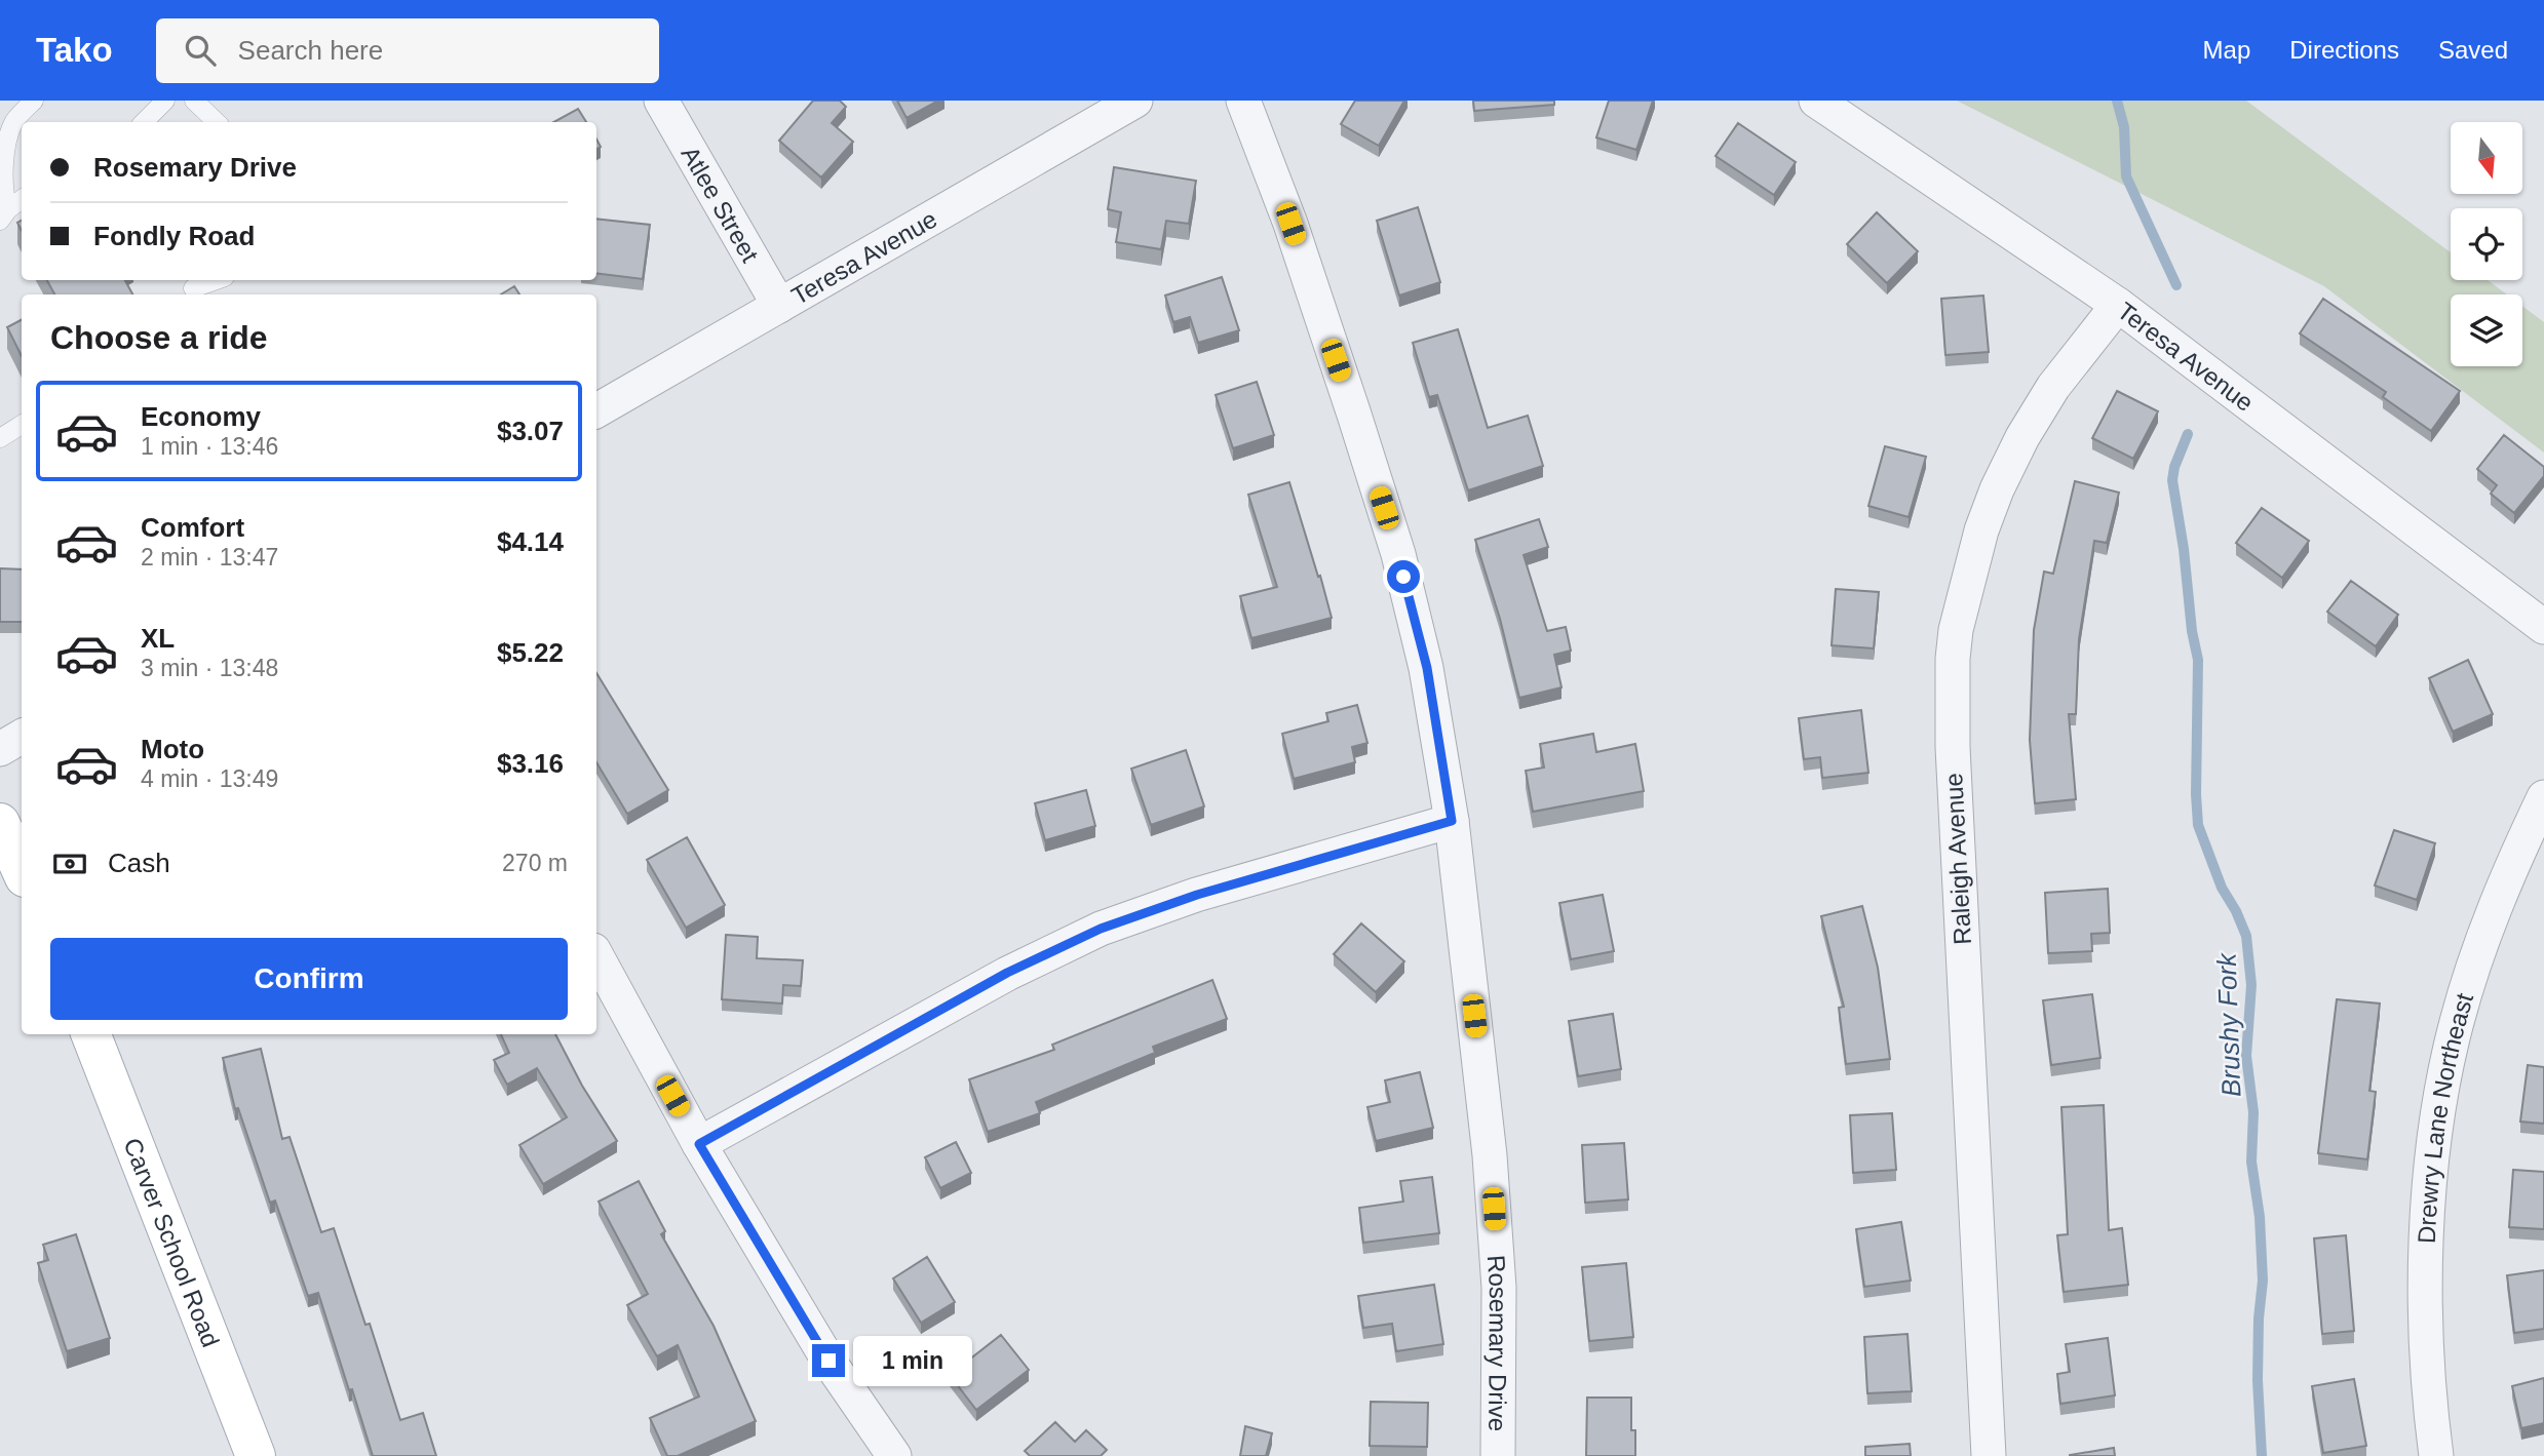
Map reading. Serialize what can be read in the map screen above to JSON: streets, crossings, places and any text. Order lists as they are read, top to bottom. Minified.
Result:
{"streets":{"main road":["Carver School Road"],"street":["Atlee Street","Teresa Avenue","Raleigh Avenue","Drewry Lane Northeast","Rosemary Drive"]},"crossings":[["Atlee Street","Teresa Avenue"],["Teresa Avenue","Raleigh Avenue"]],"water":["Brushy Fork"],"north":"bottom","page":{"header":"Tako","search":"Search here","nav":["Map","Directions","Saved"],"banner":["Rosemary Drive","Fondly Road"],"heading":"Choose a ride","list":[{"name":"Economy","note":"1 min · 13:46","value":"$3.07"},{"name":"Comfort","note":"2 min · 13:47","value":"$4.14"},{"name":"XL","note":"3 min · 13:48","value":"$5.22"},{"name":"Moto","note":"4 min · 13:49","value":"$3.16"}],"pay":["Cash","270 m"],"buttons":"Confirm","bubble":"1 min"}}
